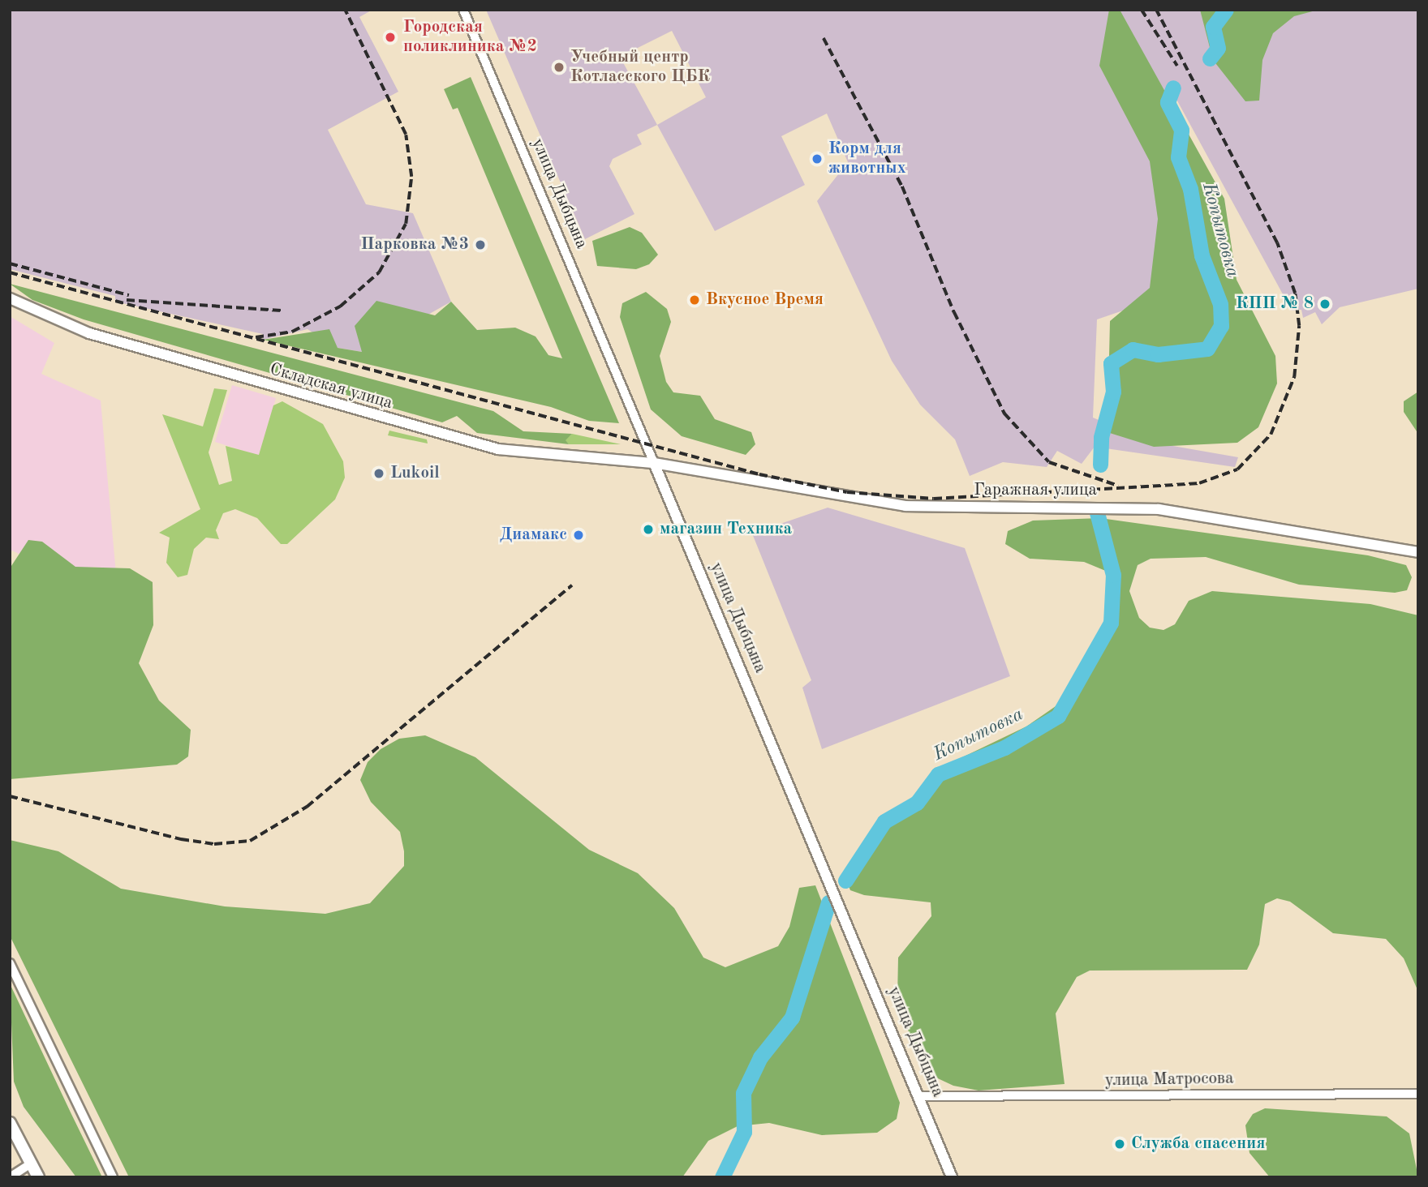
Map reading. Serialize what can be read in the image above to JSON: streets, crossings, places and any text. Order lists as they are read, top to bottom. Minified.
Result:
{"streets":{"street":["улица Дыбцына","Складская улица","Гаражная улица","улица Матросова"]},"crossings":[["улица Дыбцына","Складская улица"],["улица Дыбцына","Гаражная улица"],["улица Дыбцына","улица Матросова"],["Складская улица","Гаражная улица"]],"water":["Копытовка"],"places":["Городская поликлиника №2","Учебный центр Котласского ЦБК","Корм для животных","Парковка №3","Вкусное Время","КПП № 8","Lukoil","магазин Техника","Диамакс","Служба спасения"]}
